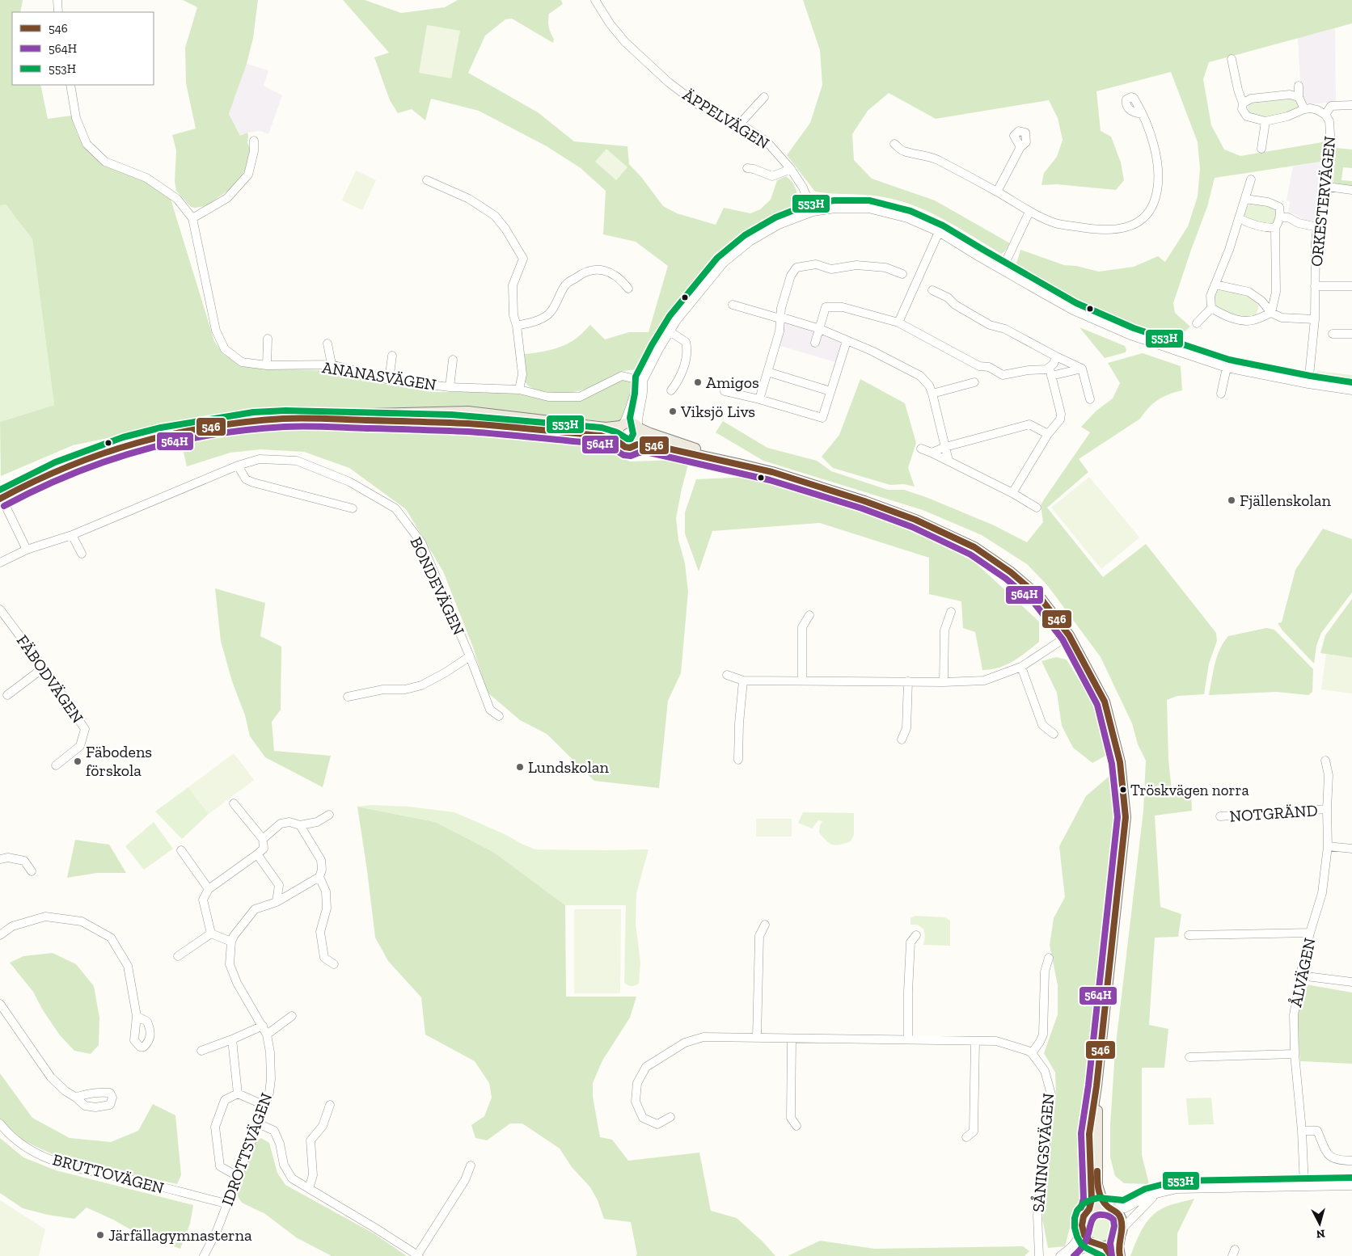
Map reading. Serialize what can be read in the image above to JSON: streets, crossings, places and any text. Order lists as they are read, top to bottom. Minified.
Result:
{"streets":{"street":["ÄPPELVÄGEN","ORKESTERVÄGEN","ANANASVÄGEN","BONDEVÄGEN","FÄBODVÄGEN","NOTGRÄND","ÅLVÄGEN","IDROTTSVÄGEN","SÅNINGSVÄGEN","BRUTTOVÄGEN"]},"crossings":[["NOTGRÄND","ÅLVÄGEN"],["IDROTTSVÄGEN","BRUTTOVÄGEN"]],"places":["Amigos","Viksjö Livs","Fjällenskolan","Fäbodens förskola","Lundskolan","Tröskvägen norra","Järfällagymnasterna"],"lines":["transit line 553H","transit line 546","transit line 564H"],"legend":["546","564H","553H"],"north":"bottom"}
